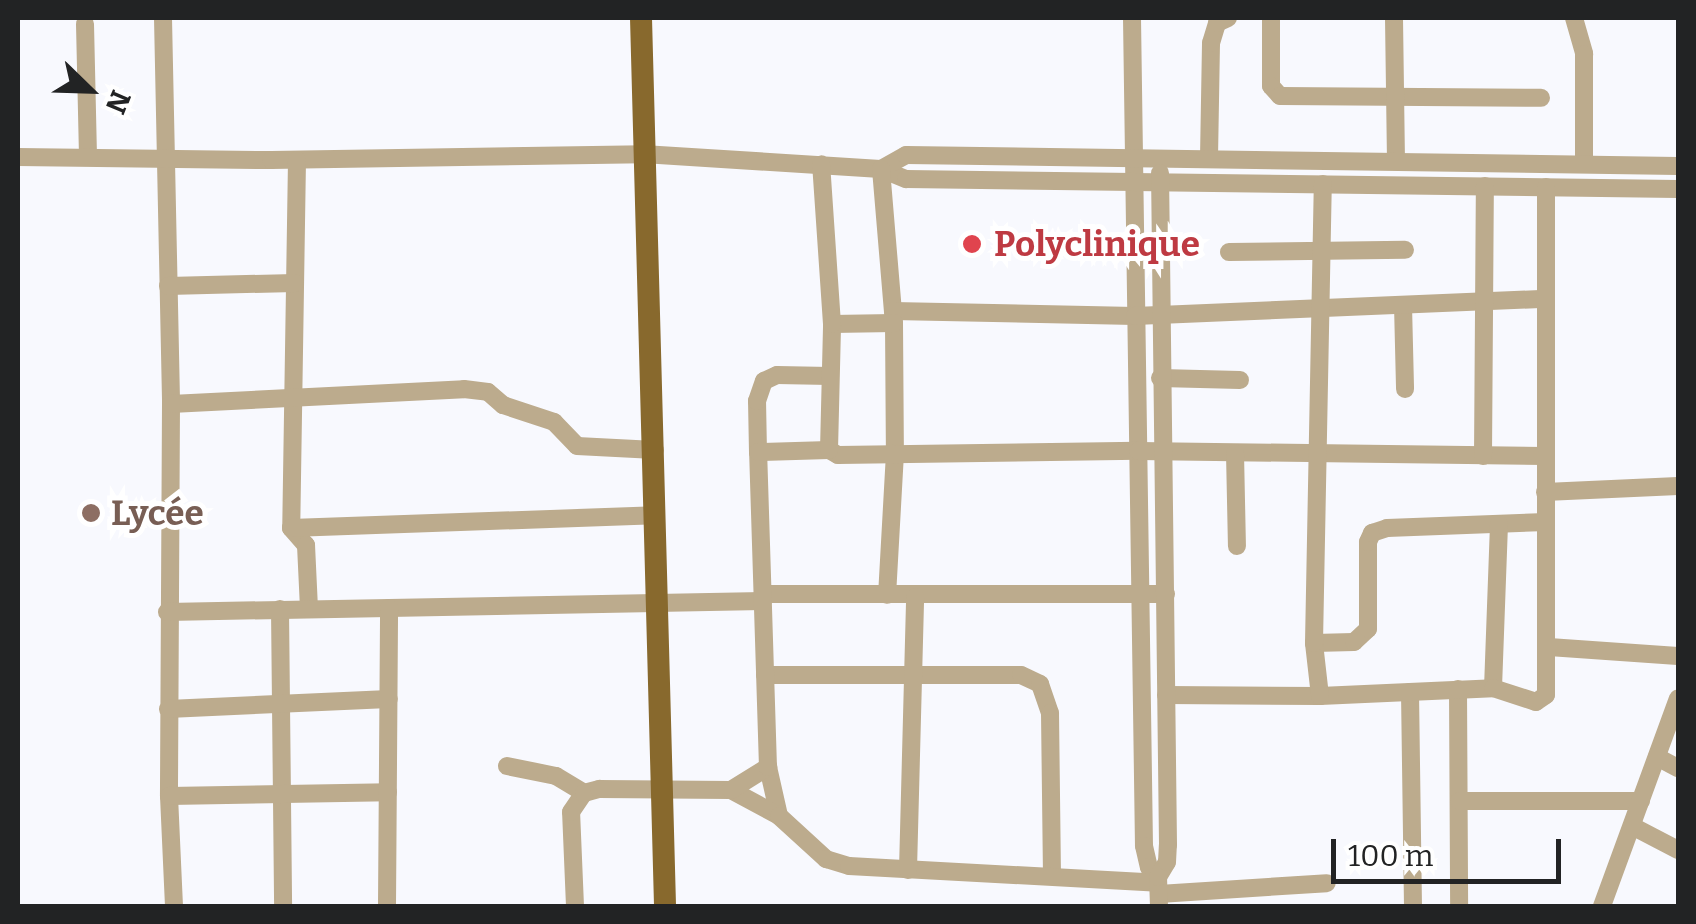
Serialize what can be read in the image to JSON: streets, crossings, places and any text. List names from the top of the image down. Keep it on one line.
{"places":["Polyclinique","Lycée"],"scale_bar":"100 m","north":"bottom right"}
